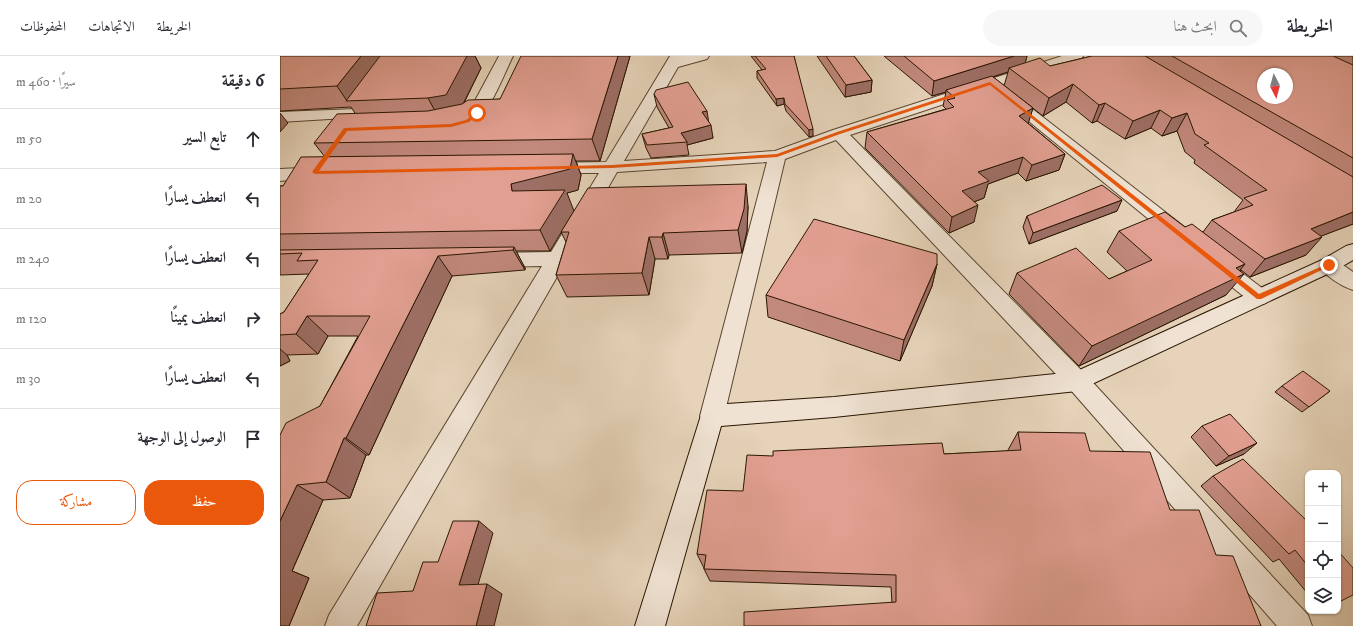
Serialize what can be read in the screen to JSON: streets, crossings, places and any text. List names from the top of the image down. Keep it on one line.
{"north":"bottom","page":{"header":"الخريطة","search":"ابحث هنا","nav":["الخريطة","الاتجاهات","المحفوظات"],"heading":["6 دقيقة","سيرًا · 460 m"],"list":[["تابع السير","50 m"],["انعطف يسارًا","20 m"],["انعطف يسارًا","240 m"],["انعطف يمينًا","120 m"],["انعطف يسارًا","30 m"],"الوصول إلى الوجهة"],"buttons":["حفظ","مشاركة"],"map_buttons":["+","−"]}}
